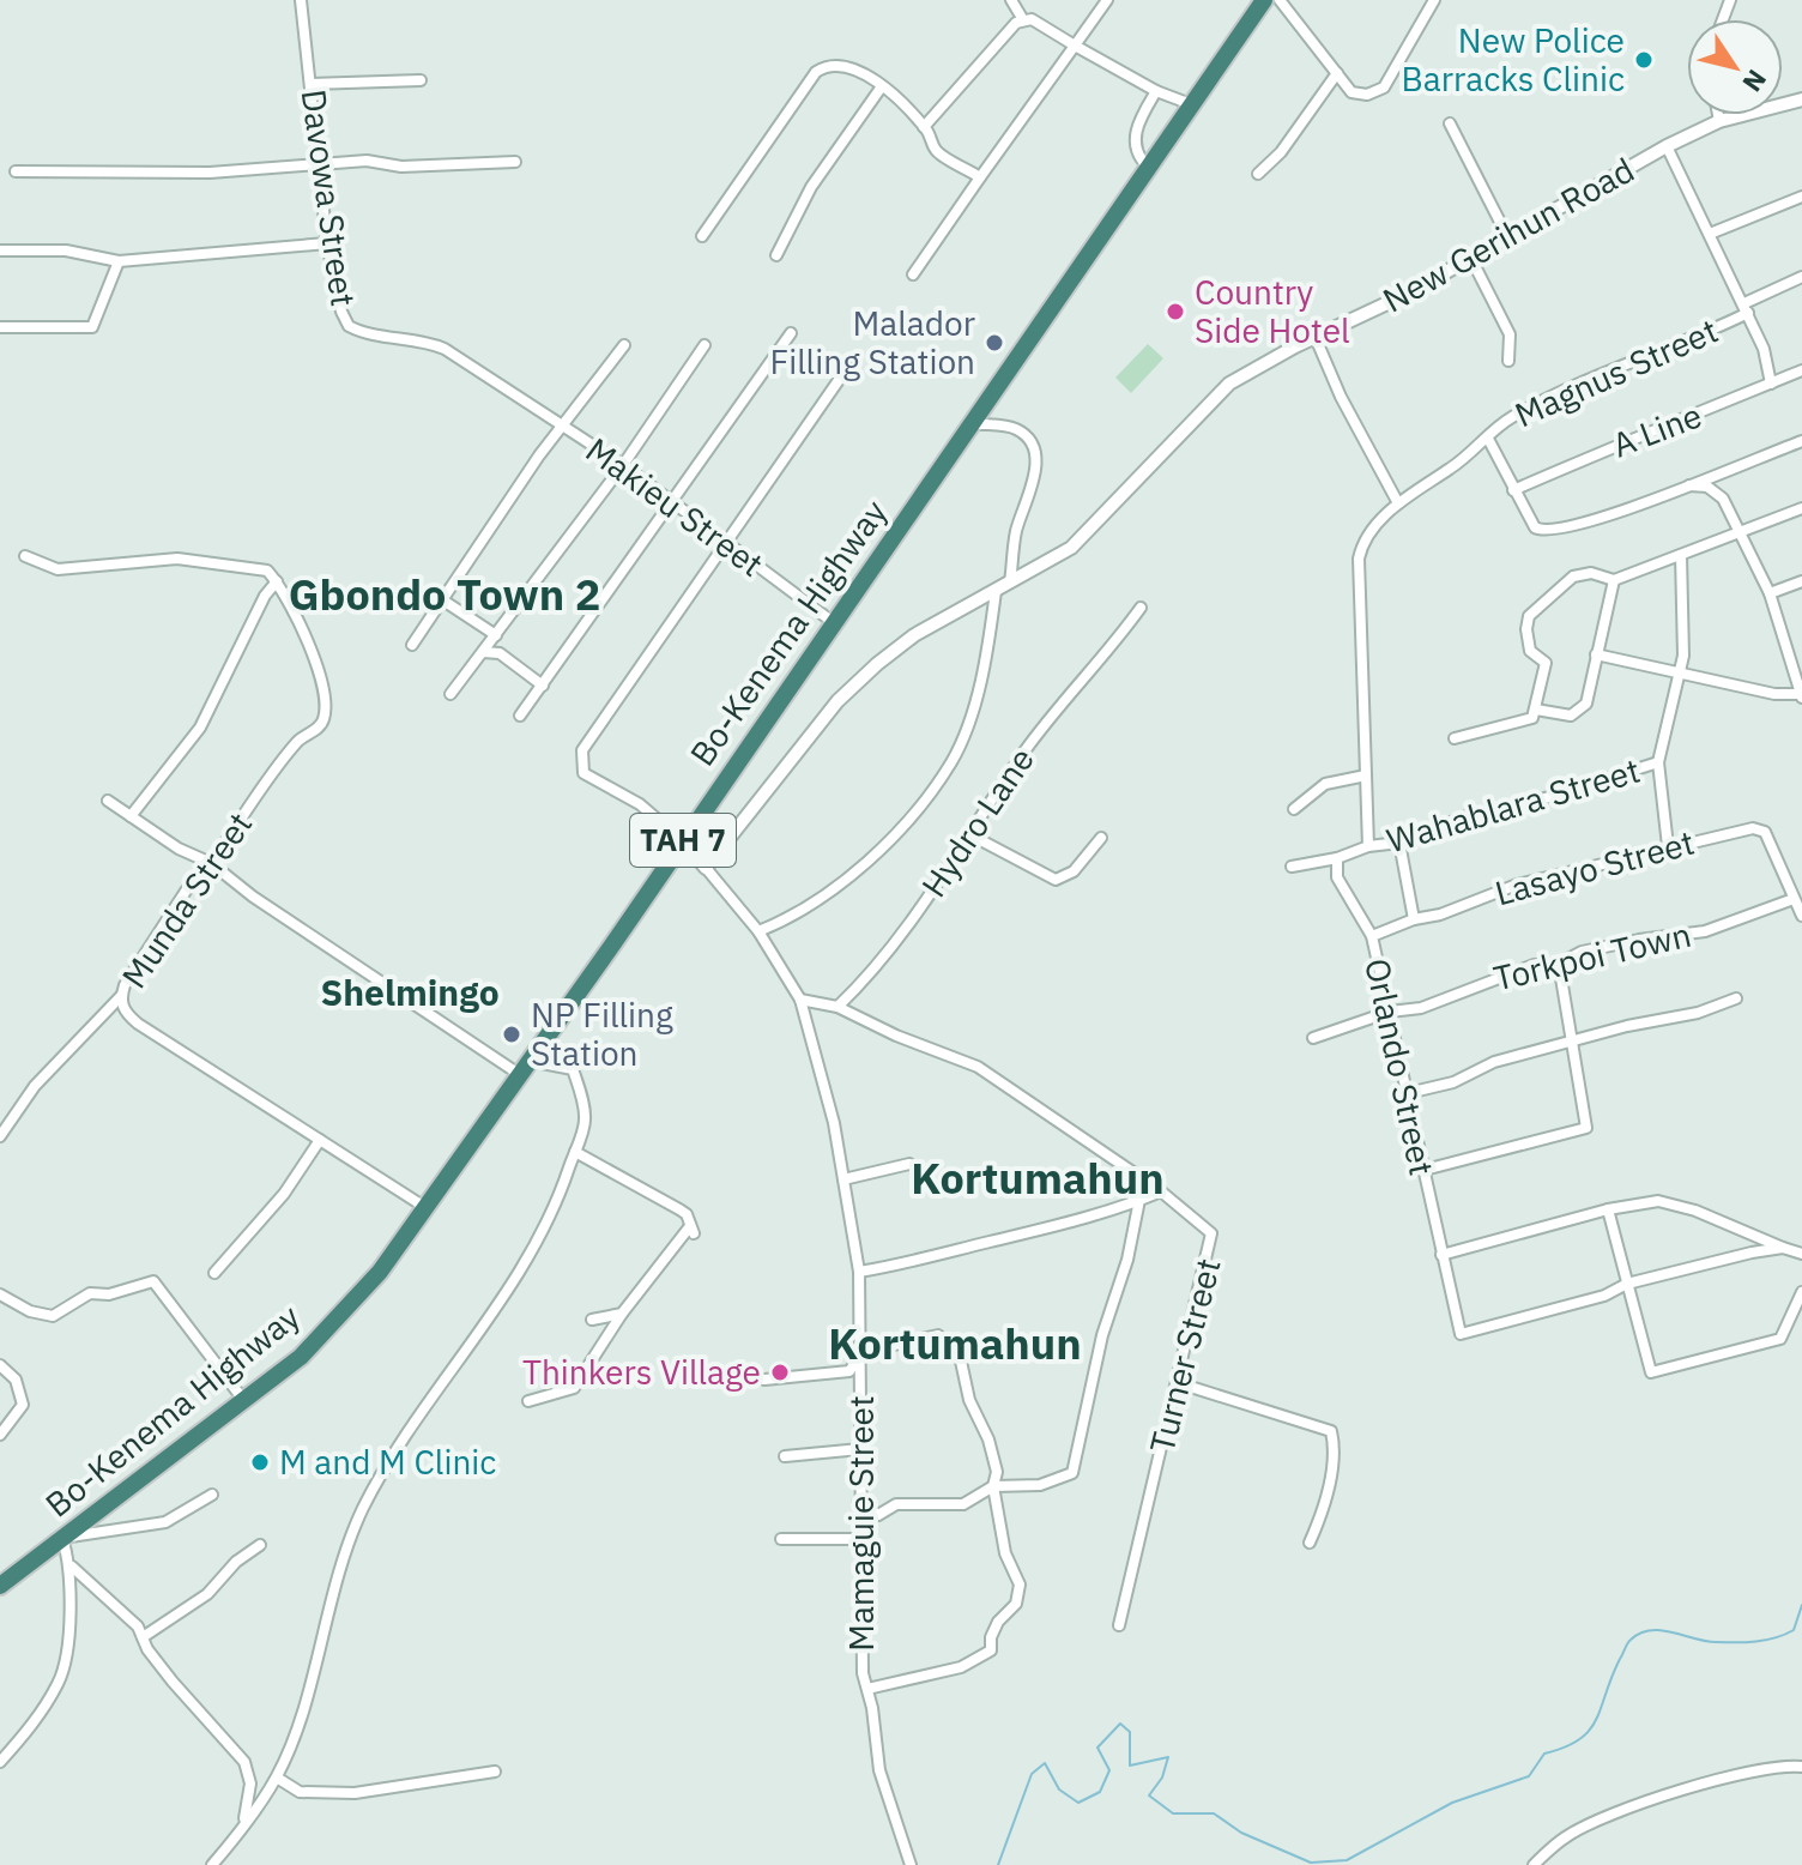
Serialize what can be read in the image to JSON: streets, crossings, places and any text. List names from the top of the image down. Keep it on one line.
{"streets":{"highway":["Bo-Kenema Highway","TAH 7"],"street":["Davowa Street","New Gerihun Road","Magnus Street","A Line","Makieu Street","Wahablara Street","Hydro Lane","Lasayo Street","Munda Street","Torkpoi Town","Orlando Street","Turner Street","Mamaguie Street"]},"crossings":[["Davowa Street","Makieu Street"],["New Gerihun Road","Mamaguie Street"],["Makieu Street","Bo-Kenema Highway"],["Bo-Kenema Highway","Munda Street"],["Hydro Lane","Turner Street"],["Lasayo Street","Torkpoi Town"],["Lasayo Street","Orlando Street"],["Torkpoi Town","Orlando Street"]],"districts":["Gbondo Town 2","Shelmingo","Kortumahun","Kortumahun"],"places":["New Police Barracks Clinic","Country Side Hotel","Malador Filling Station","NP Filling Station","Thinkers Village","M and M Clinic"],"north":"bottom right"}
